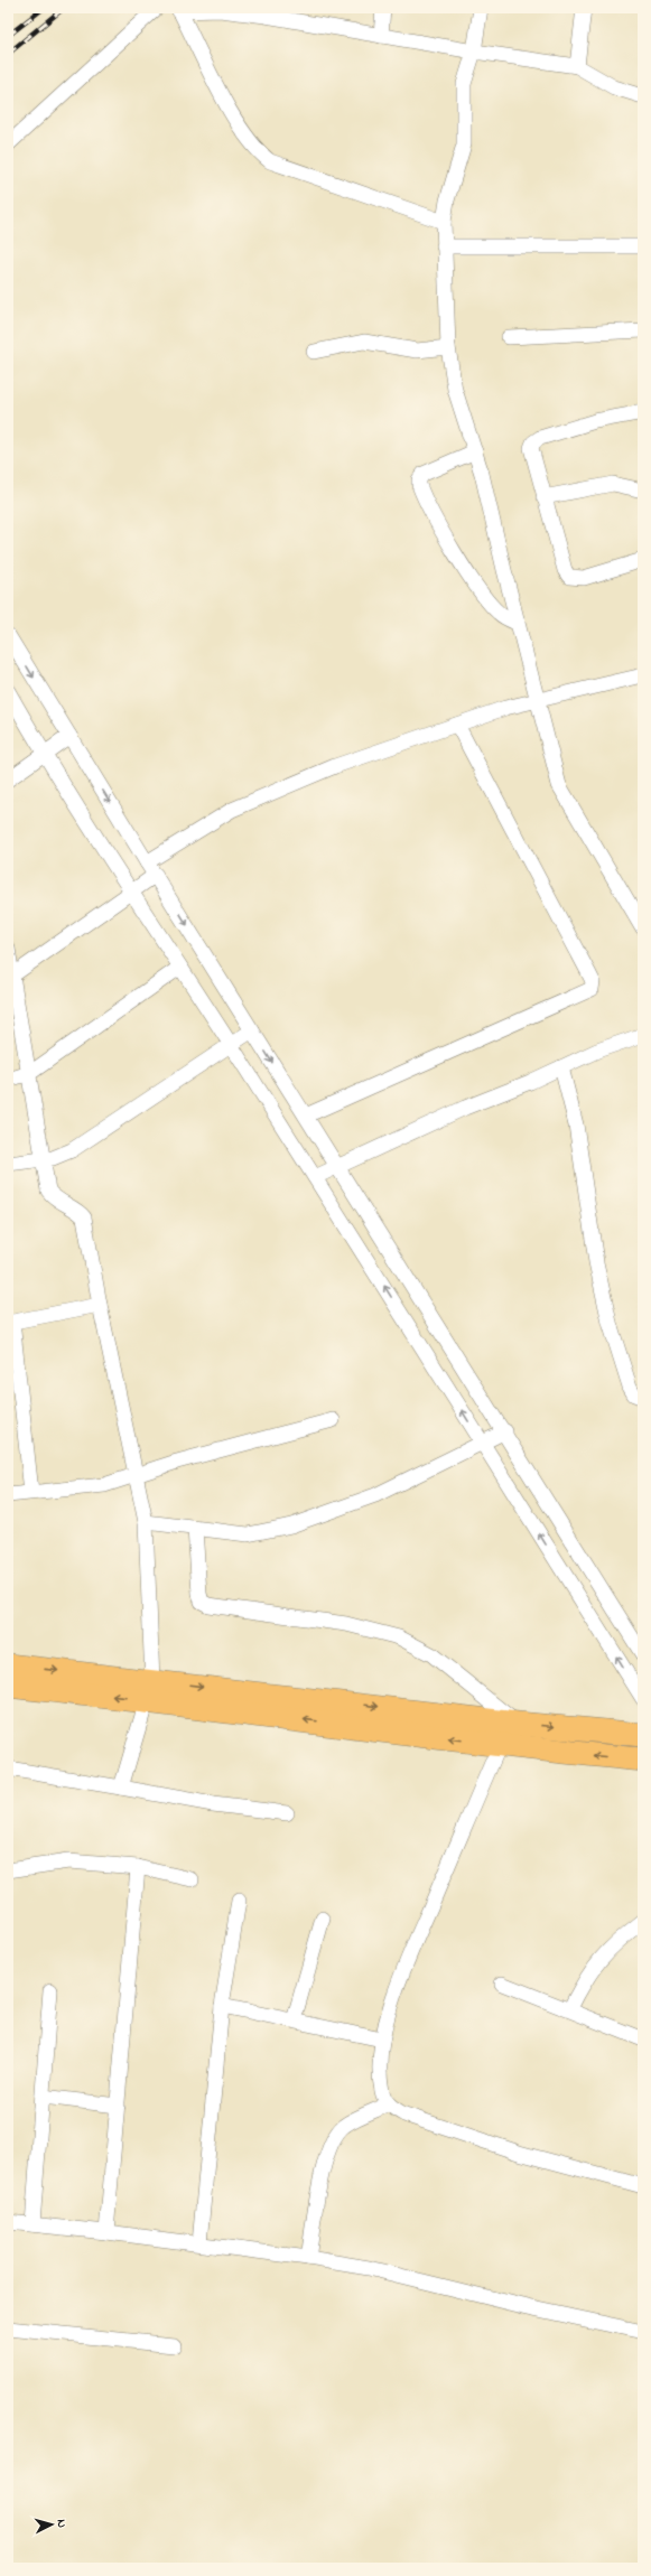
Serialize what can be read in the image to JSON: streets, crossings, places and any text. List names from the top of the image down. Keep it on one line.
{"north":"right"}
